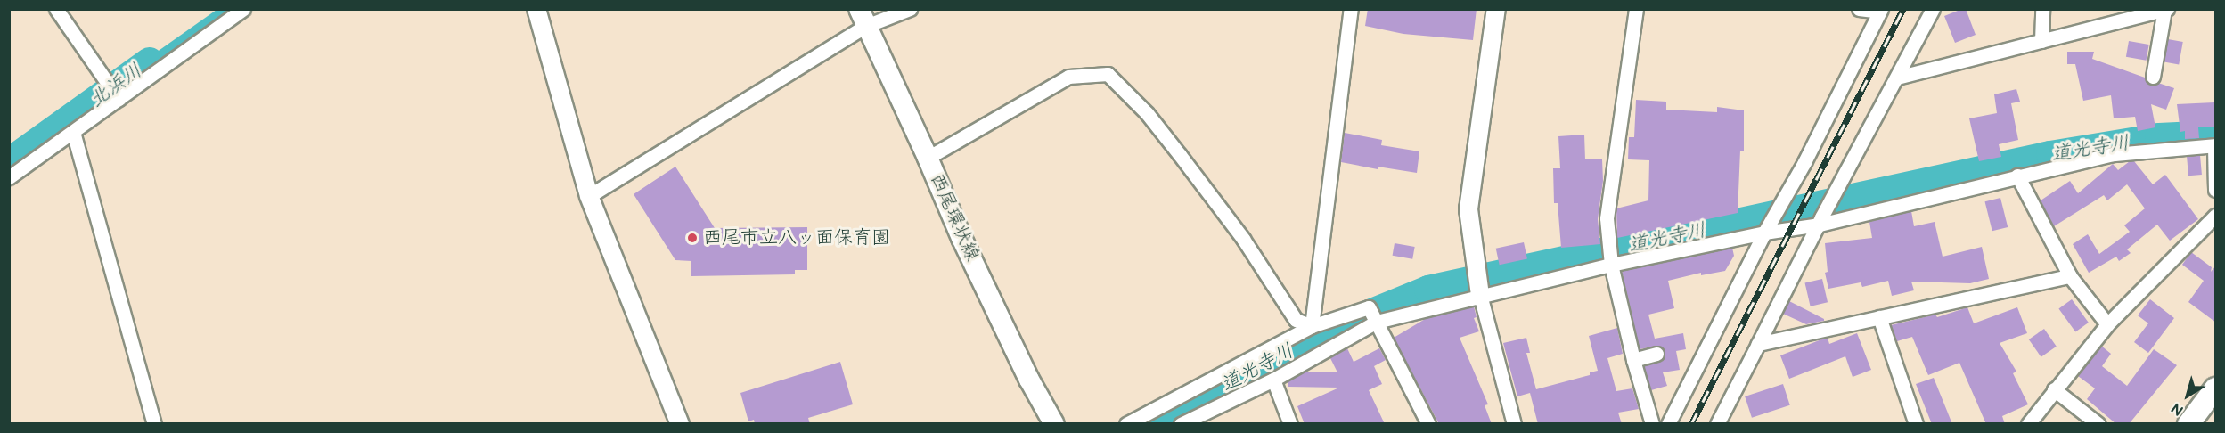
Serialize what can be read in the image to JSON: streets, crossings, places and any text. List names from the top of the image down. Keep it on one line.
{"streets":{"main road":["西尾環状線"]},"water":["北浜川","道光寺川"],"places":["西尾市立八ッ面保育園"],"north":"bottom left"}
